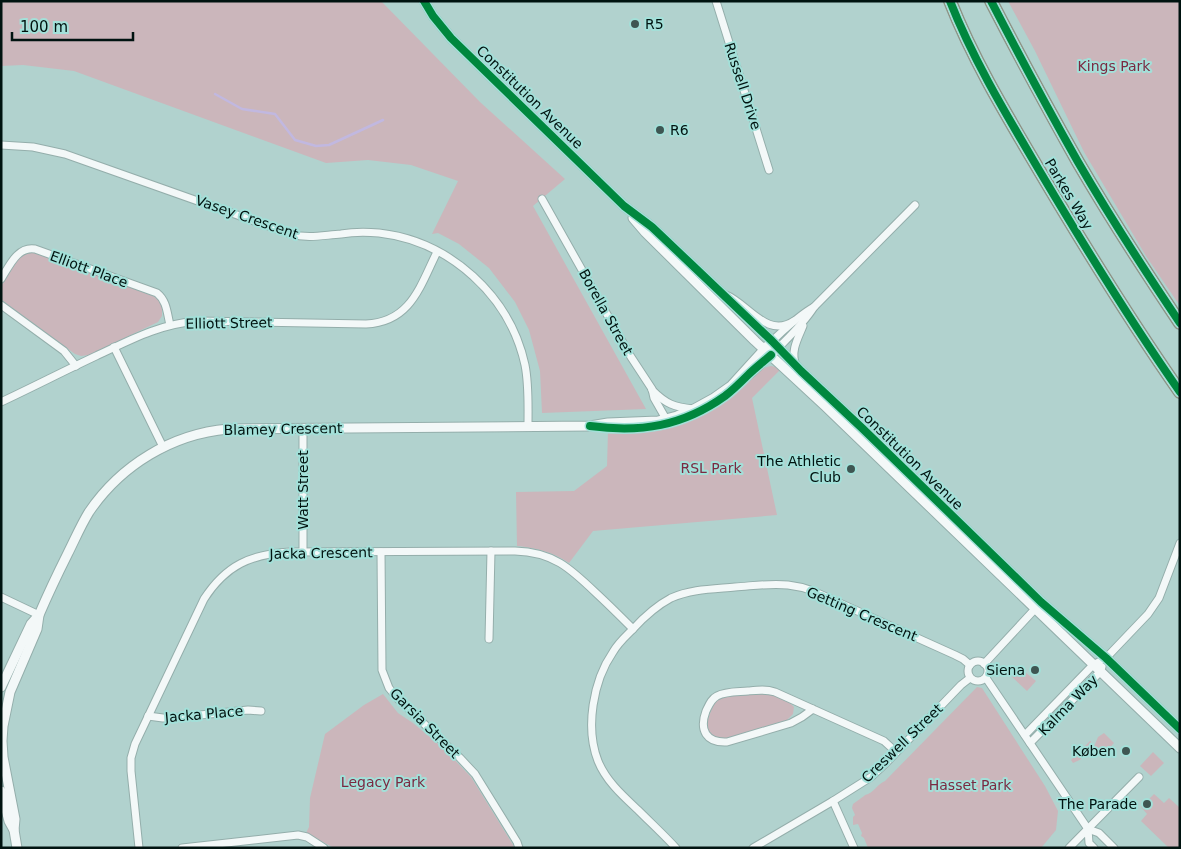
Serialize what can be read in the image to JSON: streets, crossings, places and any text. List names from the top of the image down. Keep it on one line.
{"streets":{"main road":["Parkes Way"],"street":["Russell Drive","Constitution Avenue","Vasey Crescent","Elliott Place","Borella Street","Elliott Street","Blamey Crescent","Watt Street","Jacka Crescent","Getting Crescent","Kalma Way","Jacka Place","Garsia Street","Creswell Street"]},"crossings":[["Constitution Avenue","Blamey Crescent"],["Constitution Avenue","Kalma Way"],["Vasey Crescent","Elliott Street"],["Vasey Crescent","Blamey Crescent"],["Elliott Place","Elliott Street"],["Borella Street","Blamey Crescent"],["Blamey Crescent","Watt Street"],["Watt Street","Jacka Crescent"],["Jacka Crescent","Getting Crescent"],["Jacka Crescent","Jacka Place"],["Jacka Crescent","Garsia Street"],["Getting Crescent","Creswell Street"]],"parks":["Kings Park","RSL Park","Legacy Park","Hasset Park"],"places":["R5","R6","The Athletic Club","Siena","Køben","The Parade"],"scale_bar":"100 m"}
